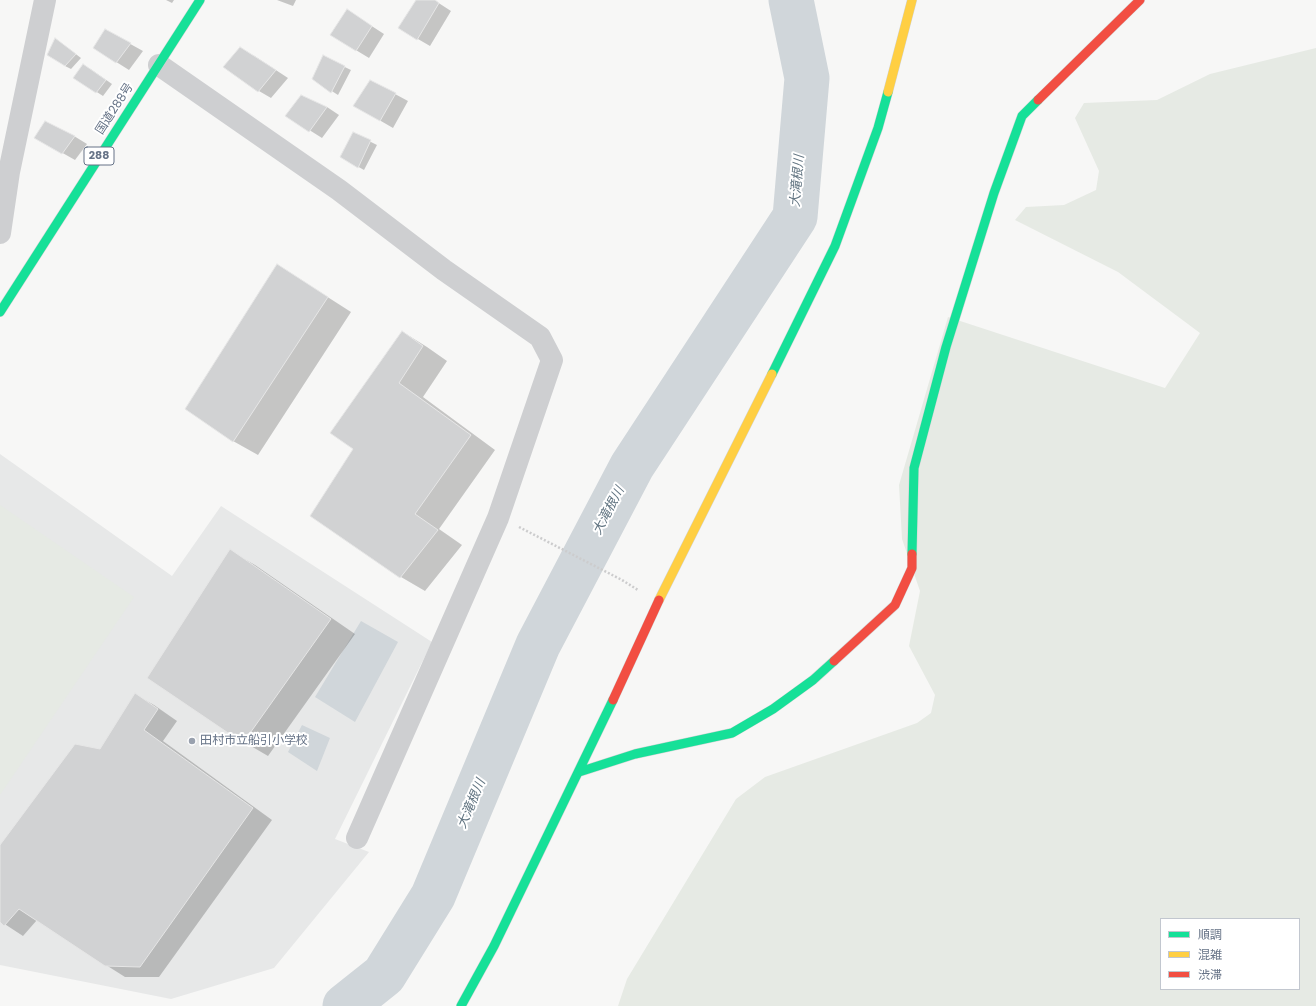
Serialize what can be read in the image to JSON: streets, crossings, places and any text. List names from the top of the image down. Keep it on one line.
{"streets":{"main road":["国道288号","288"]},"water":["大滝根川"],"places":["田村市立船引小学校"],"legend":["順調","混雑","渋滞"]}
